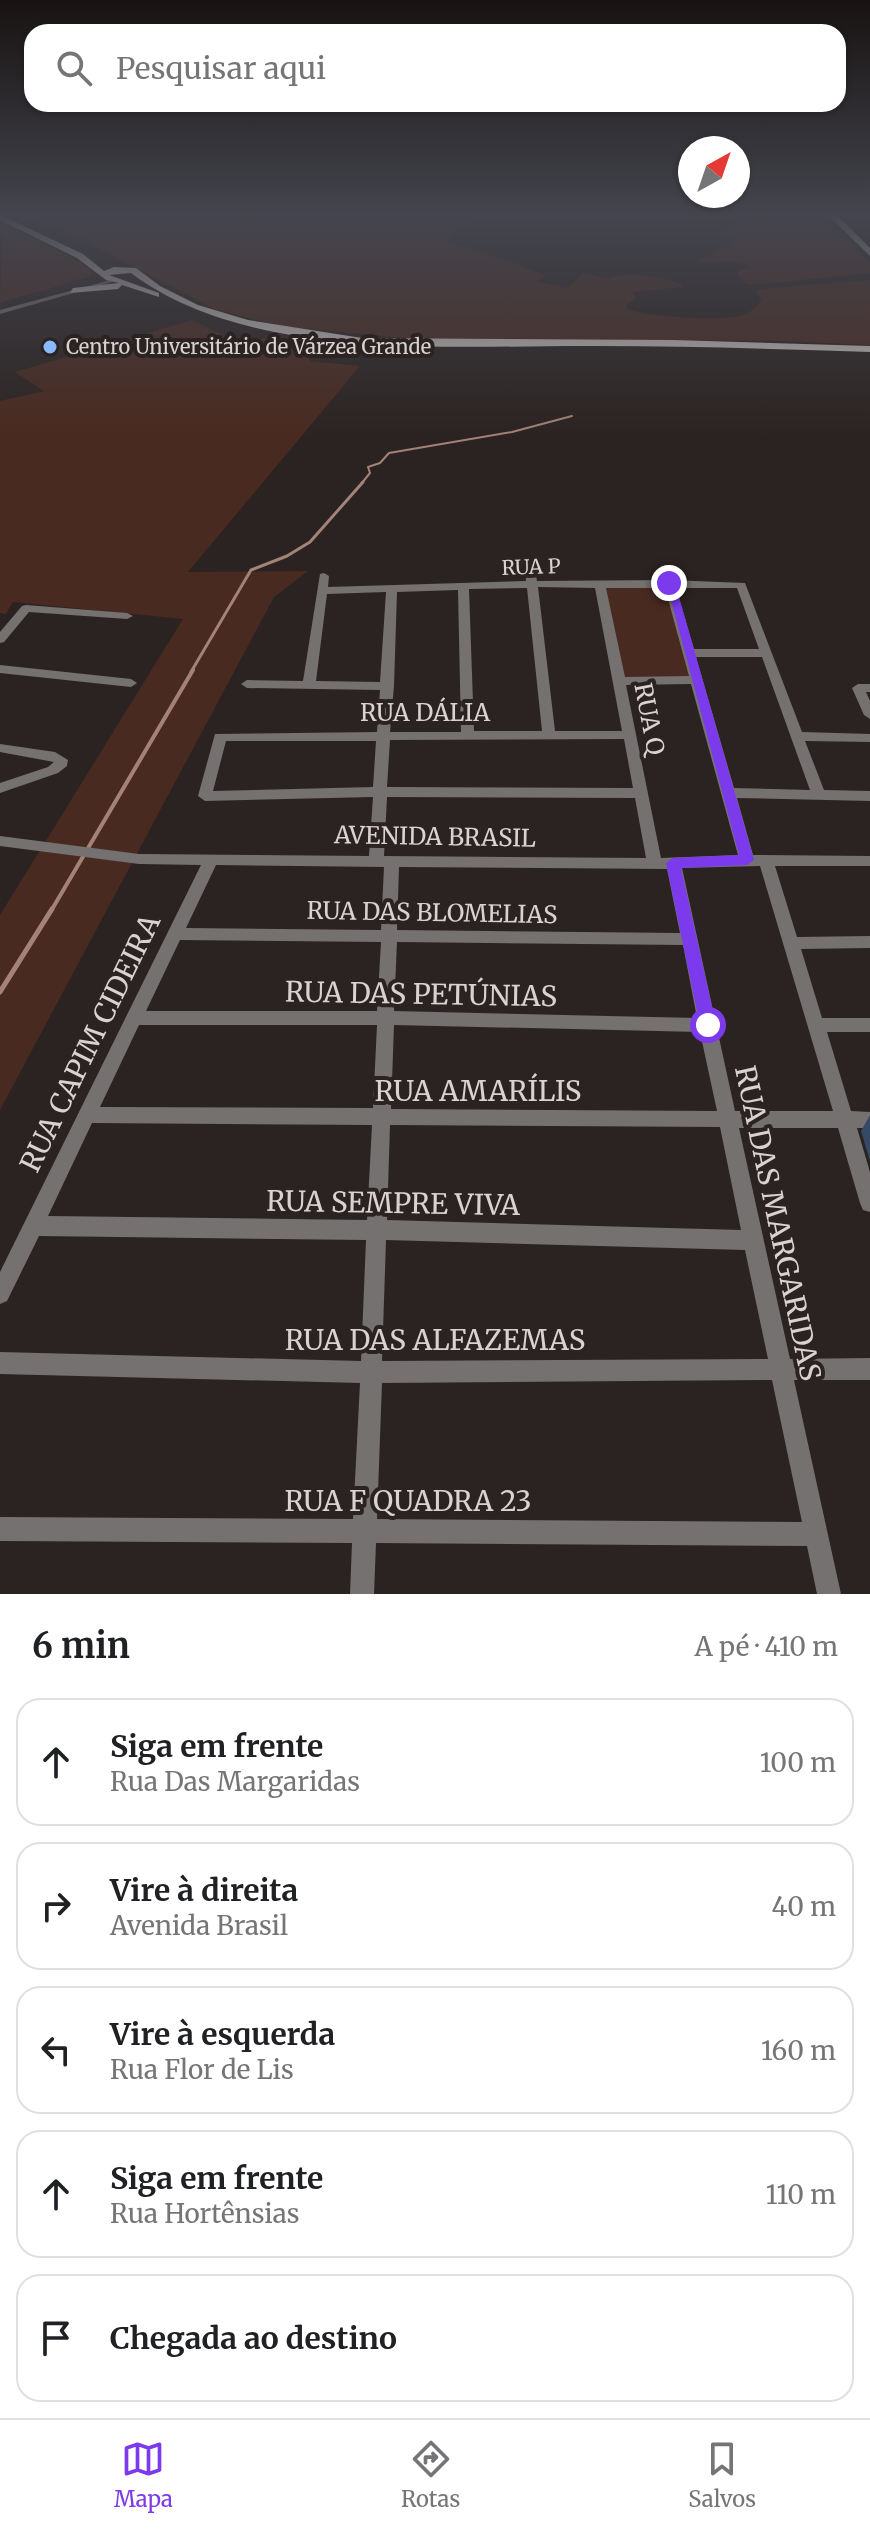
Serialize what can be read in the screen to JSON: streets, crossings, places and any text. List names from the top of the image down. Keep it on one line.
{"streets":{"street":["RUA P","RUA DÁLIA","RUA Q","AVENIDA BRASIL","RUA DAS BLOMELIAS","RUA DAS PETÚNIAS","RUA CAPIM CIDEIRA","RUA AMARÍLIS","RUA SEMPRE VIVA","RUA DAS MARGARIDAS","RUA DAS ALFAZEMAS","RUA F QUADRA 23"]},"crossings":[["RUA P","RUA Q"],["RUA DÁLIA","RUA Q"],["RUA Q","AVENIDA BRASIL"],["RUA Q","RUA DAS MARGARIDAS"],["AVENIDA BRASIL","RUA CAPIM CIDEIRA"],["AVENIDA BRASIL","RUA DAS MARGARIDAS"],["RUA DAS BLOMELIAS","RUA CAPIM CIDEIRA"],["RUA DAS BLOMELIAS","RUA DAS MARGARIDAS"],["RUA DAS PETÚNIAS","RUA CAPIM CIDEIRA"],["RUA DAS PETÚNIAS","RUA DAS MARGARIDAS"],["RUA CAPIM CIDEIRA","RUA AMARÍLIS"],["RUA CAPIM CIDEIRA","RUA SEMPRE VIVA"],["RUA AMARÍLIS","RUA DAS MARGARIDAS"],["RUA SEMPRE VIVA","RUA DAS MARGARIDAS"],["RUA DAS MARGARIDAS","RUA DAS ALFAZEMAS"],["RUA DAS MARGARIDAS","RUA F QUADRA 23"]],"places":["Centro Universitário de Várzea Grande"],"north":"top right","page":{"search":"Pesquisar aqui","heading":["6 min","A pé · 410 m"],"list":[["Siga em frente","Rua Das Margaridas","100 m"],["Vire à direita","Avenida Brasil","40 m"],["Vire à esquerda","Rua Flor de Lis","160 m"],["Siga em frente","Rua Hortênsias","110 m"],"Chegada ao destino"],"nav":["Mapa","Rotas","Salvos"]}}
